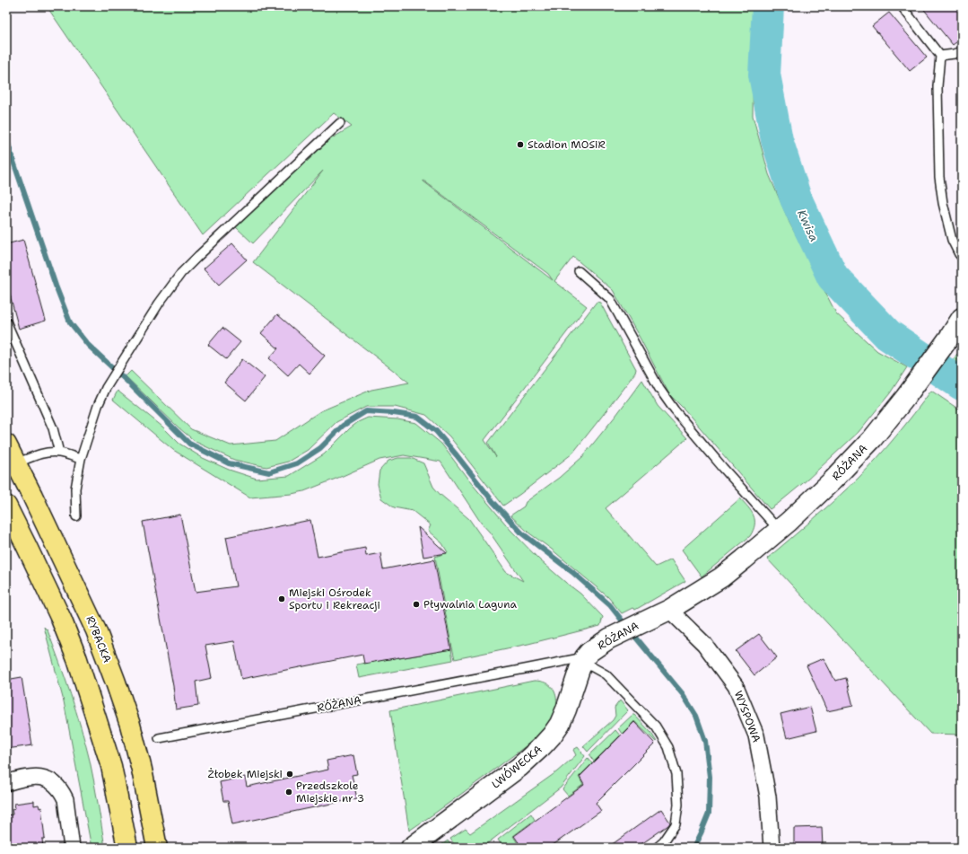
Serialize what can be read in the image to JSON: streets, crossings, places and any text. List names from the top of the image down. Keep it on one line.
{"streets":{"main road":["RYBACKA"],"street":["RÓŻANA","WYSPOWA","LWÓWECKA"]},"crossings":[["RÓŻANA","WYSPOWA"],["RÓŻANA","LWÓWECKA"]],"water":["Kwisa"],"places":["Stadion MOSiR","Miejski Ośrodek Sportu i Rekreacji","Pływalnia Laguna","Żłobek Miejski","Przedszkole Miejskie nr 3"]}
